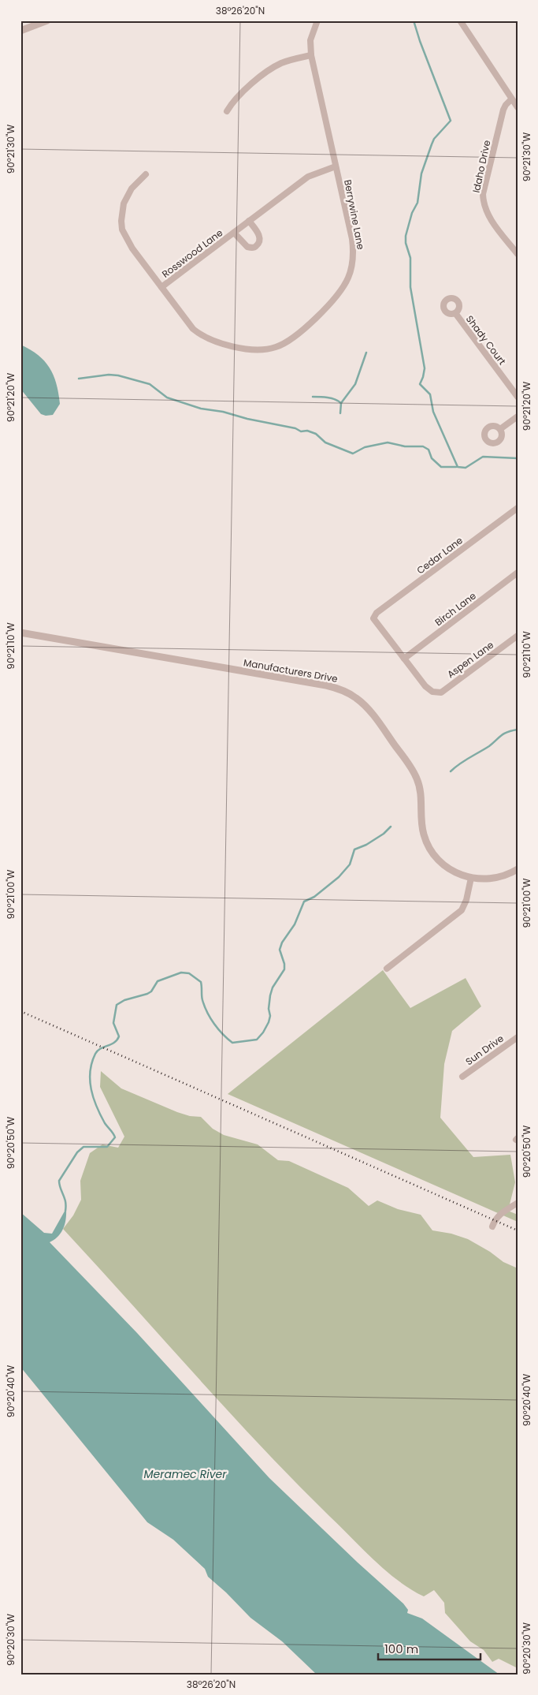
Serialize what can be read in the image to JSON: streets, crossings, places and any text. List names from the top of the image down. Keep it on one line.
{"streets":{"street":["Idaho Drive","Berrywine Lane","Rosswood Lane","Shady Court","Cedar Lane","Birch Lane","Aspen Lane","Manufacturers Drive","Sun Drive"]},"crossings":[["Berrywine Lane","Rosswood Lane"],["Cedar Lane","Birch Lane"],["Cedar Lane","Aspen Lane"],["Birch Lane","Aspen Lane"]],"water":["Meramec River"],"scale_bar":"100 m","coordinates":["38°26'20\"N","90°21'30\"W","90°21'20\"W","90°21'10\"W","90°21'00\"W","90°20'50\"W","90°20'40\"W","90°20'30\"W"]}
